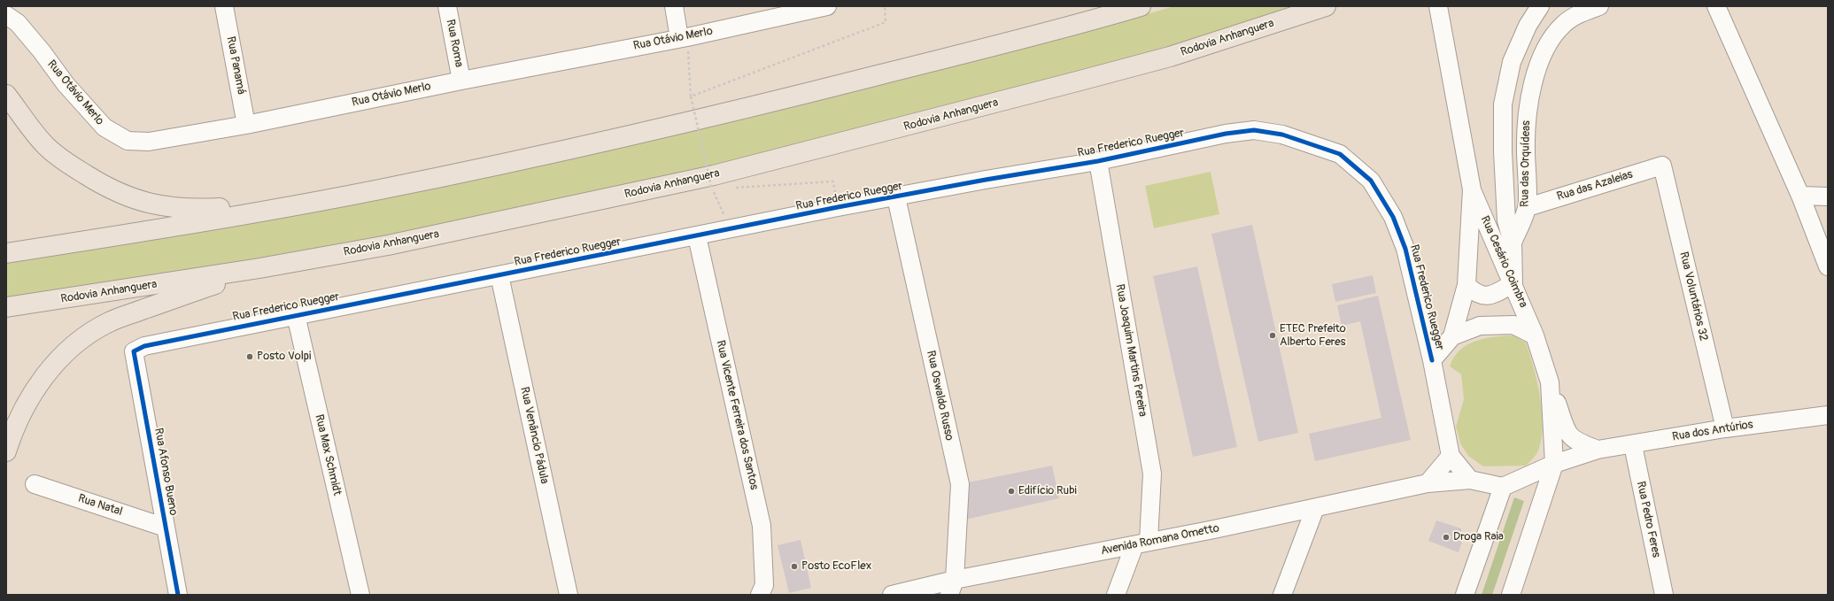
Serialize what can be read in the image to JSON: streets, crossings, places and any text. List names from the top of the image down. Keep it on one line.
{"streets":{"highway":["Rodovia Anhanguera"],"street":["Rua Otávio Merlo","Rua Roma","Rua Panamá","Rua Frederico Ruegger","Rua das Orquídeas","Rua das Azaleias","Rua Cesário Coimbra","Rua Voluntários 32","Rua Joaquim Martins Pereira","Rua Oswaldo Russo","Rua Vicente Ferreira dos Santos","Rua dos Antúrios","Rua Venâncio Pádula","Rua Max Schmidt","Rua Afonso Bueno","Rua Natal","Rua Pedro Feres","Avenida Romana Ometto"]},"crossings":[["Rua Otávio Merlo","Rua Roma"],["Rua Otávio Merlo","Rua Panamá"],["Rua Frederico Ruegger","Rua Joaquim Martins Pereira"],["Rua Frederico Ruegger","Rua Oswaldo Russo"],["Rua Frederico Ruegger","Rua Vicente Ferreira dos Santos"],["Rua Frederico Ruegger","Rua Venâncio Pádula"],["Rua Frederico Ruegger","Rua Max Schmidt"],["Rua Frederico Ruegger","Rua Afonso Bueno"],["Rua das Orquídeas","Rua das Azaleias"],["Rua das Orquídeas","Rua Cesário Coimbra"],["Rua das Azaleias","Rua Voluntários 32"],["Rua Cesário Coimbra","Rua dos Antúrios"],["Rua Voluntários 32","Rua dos Antúrios"],["Rua Joaquim Martins Pereira","Avenida Romana Ometto"],["Rua Oswaldo Russo","Avenida Romana Ometto"],["Rua dos Antúrios","Rua Pedro Feres"],["Rua dos Antúrios","Avenida Romana Ometto"],["Rua Afonso Bueno","Rua Natal"]],"places":["ETEC Prefeito Alberto Feres","Posto Volpi","Edifício Rubi","Droga Raia","Posto EcoFlex"]}
